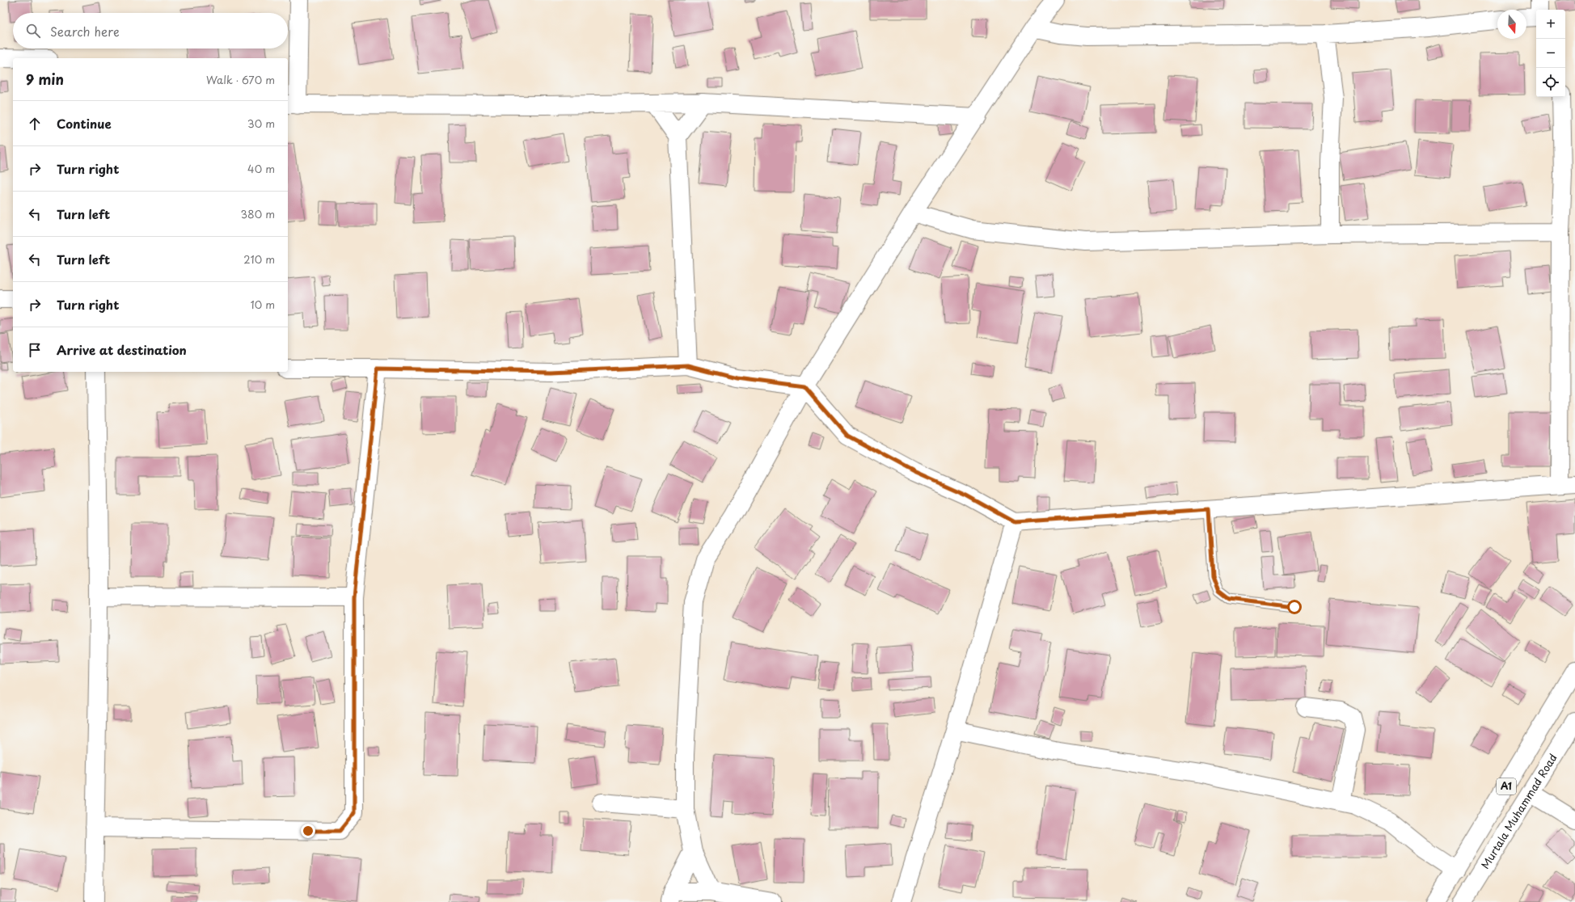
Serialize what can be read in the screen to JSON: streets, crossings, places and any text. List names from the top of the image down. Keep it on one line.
{"streets":{"main road":["A1","Murtala Muhammad Road"]},"north":"bottom","page":{"map_buttons":["+","−"],"search":"Search here","heading":["9 min","Walk · 670 m"],"list":[["Continue","30 m"],["Turn right","40 m"],["Turn left","380 m"],["Turn left","210 m"],["Turn right","10 m"],"Arrive at destination"]}}
